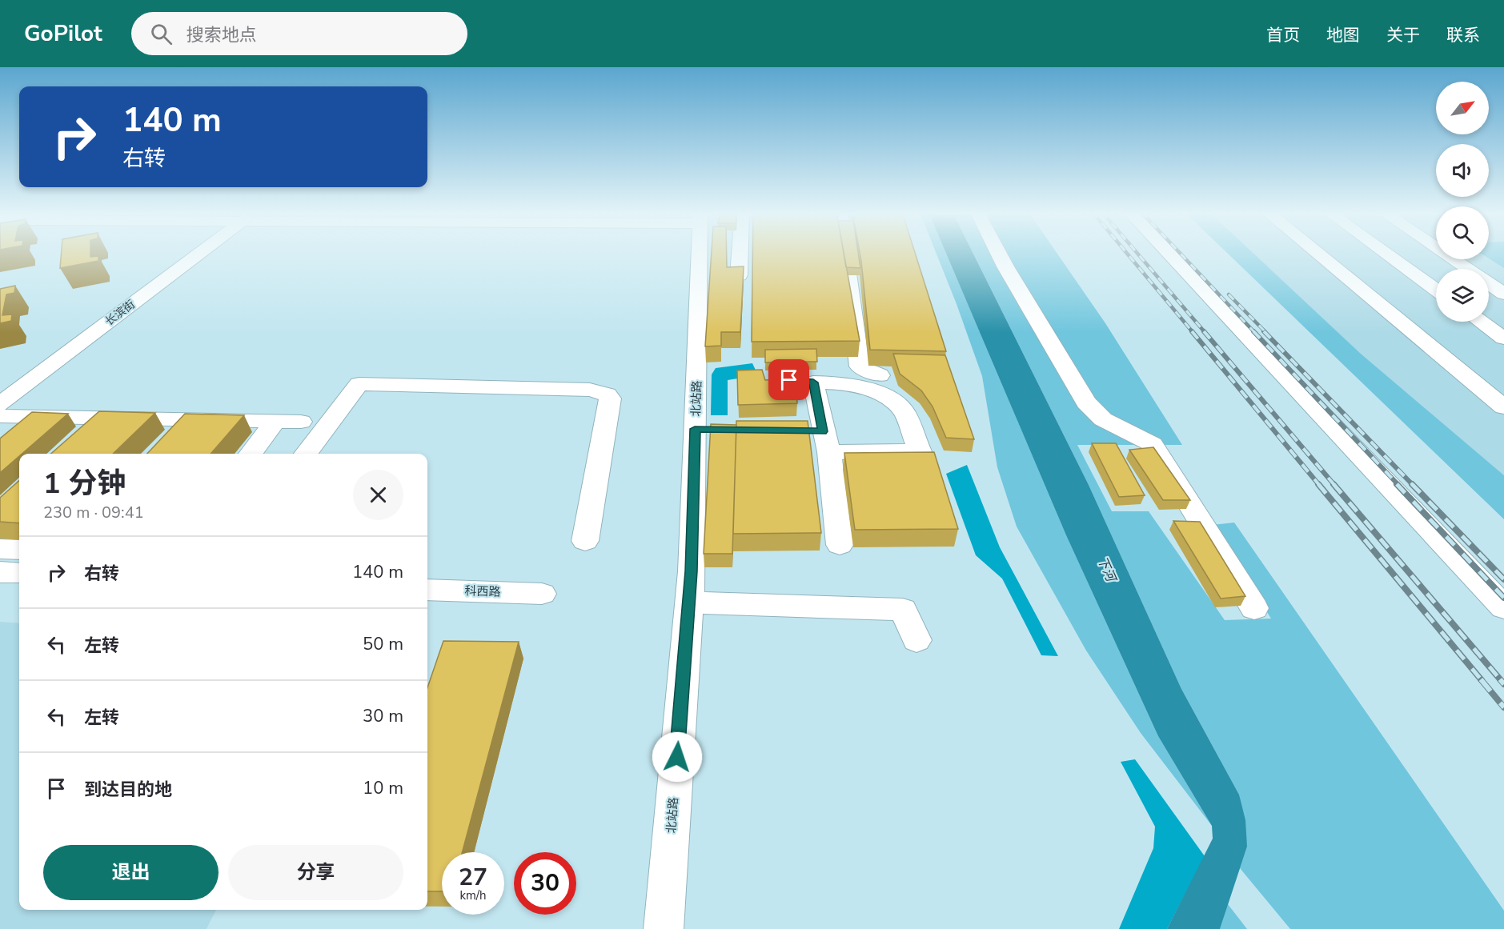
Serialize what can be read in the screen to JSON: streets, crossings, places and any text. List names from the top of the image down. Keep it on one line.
{"streets":{"street":["长滨街","北站路","科西路"]},"water":["下河"],"north":"top right","page":{"header":"GoPilot","search":"搜索地点","nav":["首页","地图","关于","联系"],"turn":["140 m","右转"],"heading":["1 分钟","230 m · 09:41"],"list":[{"name":"右转","value":"140 m"},{"name":"左转","value":"50 m"},{"name":"左转","value":"30 m"},{"name":"到达目的地","value":"10 m"}],"buttons":["退出","分享"],"speed":"27 km/h","limit":"30"}}
